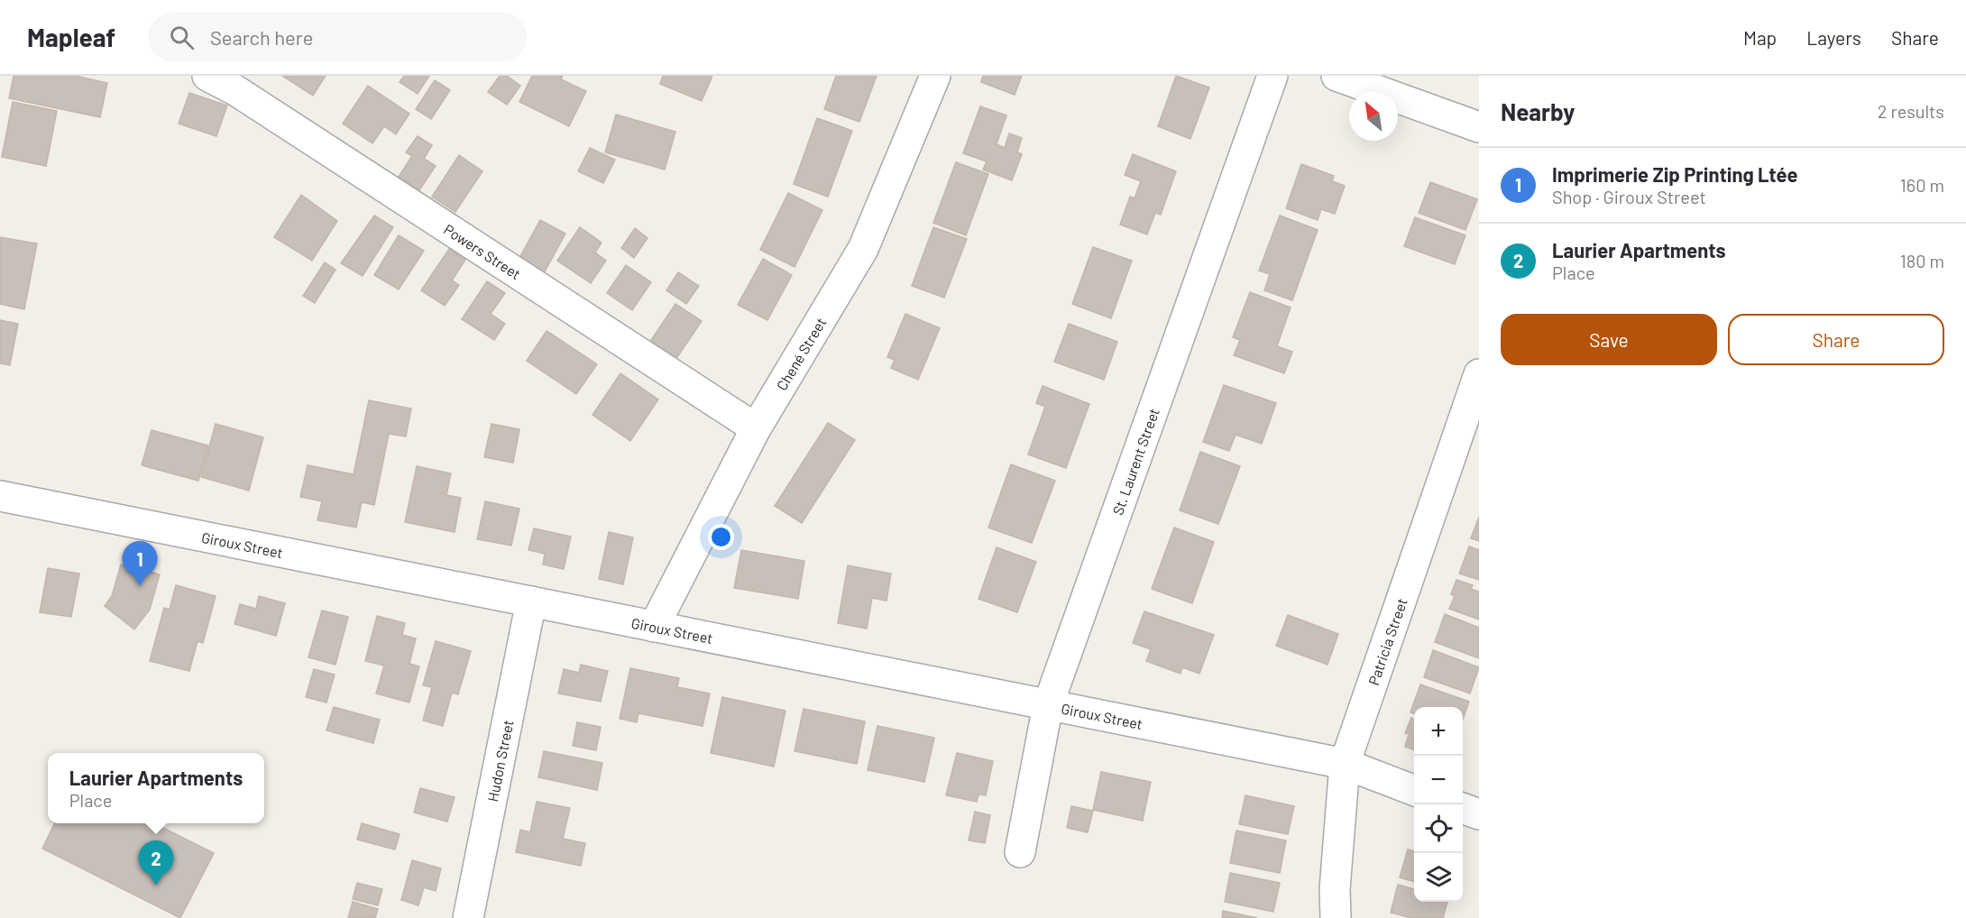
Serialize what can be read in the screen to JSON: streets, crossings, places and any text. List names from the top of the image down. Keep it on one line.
{"streets":{"street":["Powers Street","Chené Street","St. Laurent Street","Giroux Street","Patricia Street","Hudon Street"]},"crossings":[["Powers Street","Chené Street"],["Chené Street","Giroux Street"],["St. Laurent Street","Giroux Street"],["Giroux Street","Patricia Street"],["Giroux Street","Hudon Street"]],"north":"top left","page":{"header":"Mapleaf","search":"Search here","nav":["Map","Layers","Share"],"heading":["Nearby","2 results"],"list":[{"mark":"1","name":"Imprimerie Zip Printing Ltée","note":"Shop · Giroux Street","value":"160 m"},{"mark":"2","name":"Laurier Apartments","note":"Place","value":"180 m"}],"buttons":["Save","Share"],"pins":["1","2"],"map_buttons":["+","−"],"popup":["Laurier Apartments","Place"]}}
